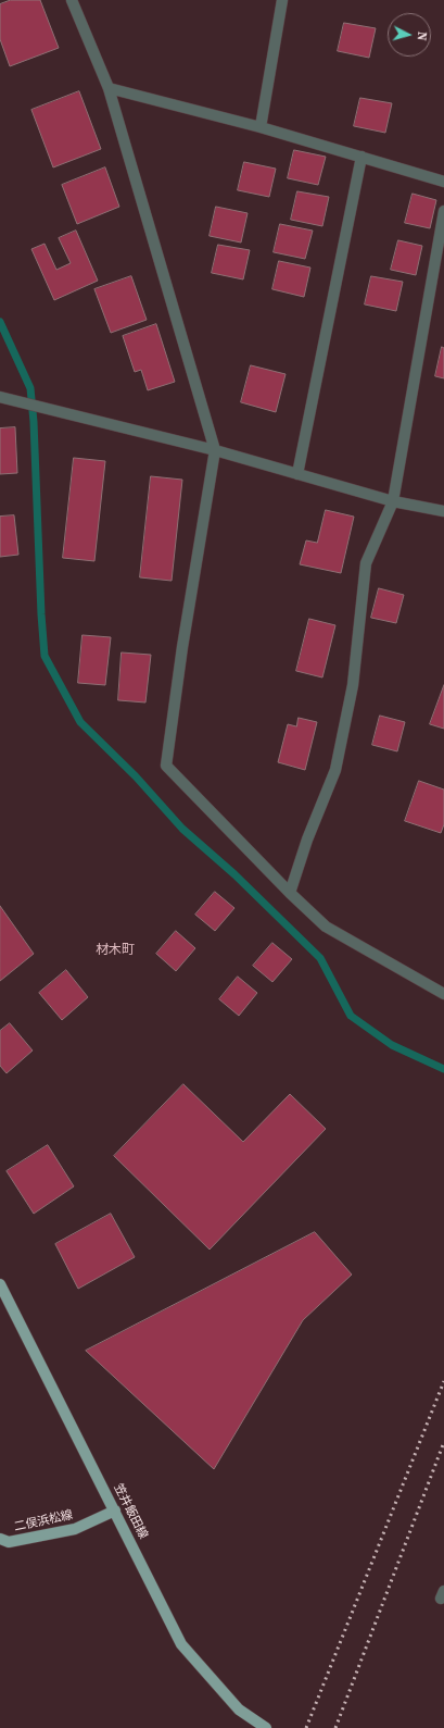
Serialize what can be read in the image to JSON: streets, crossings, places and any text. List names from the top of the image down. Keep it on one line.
{"streets":{"main road":["笠井飯田線","二俣浜松線"]},"crossings":[["笠井飯田線","二俣浜松線"]],"districts":["材木町"],"north":"right"}
